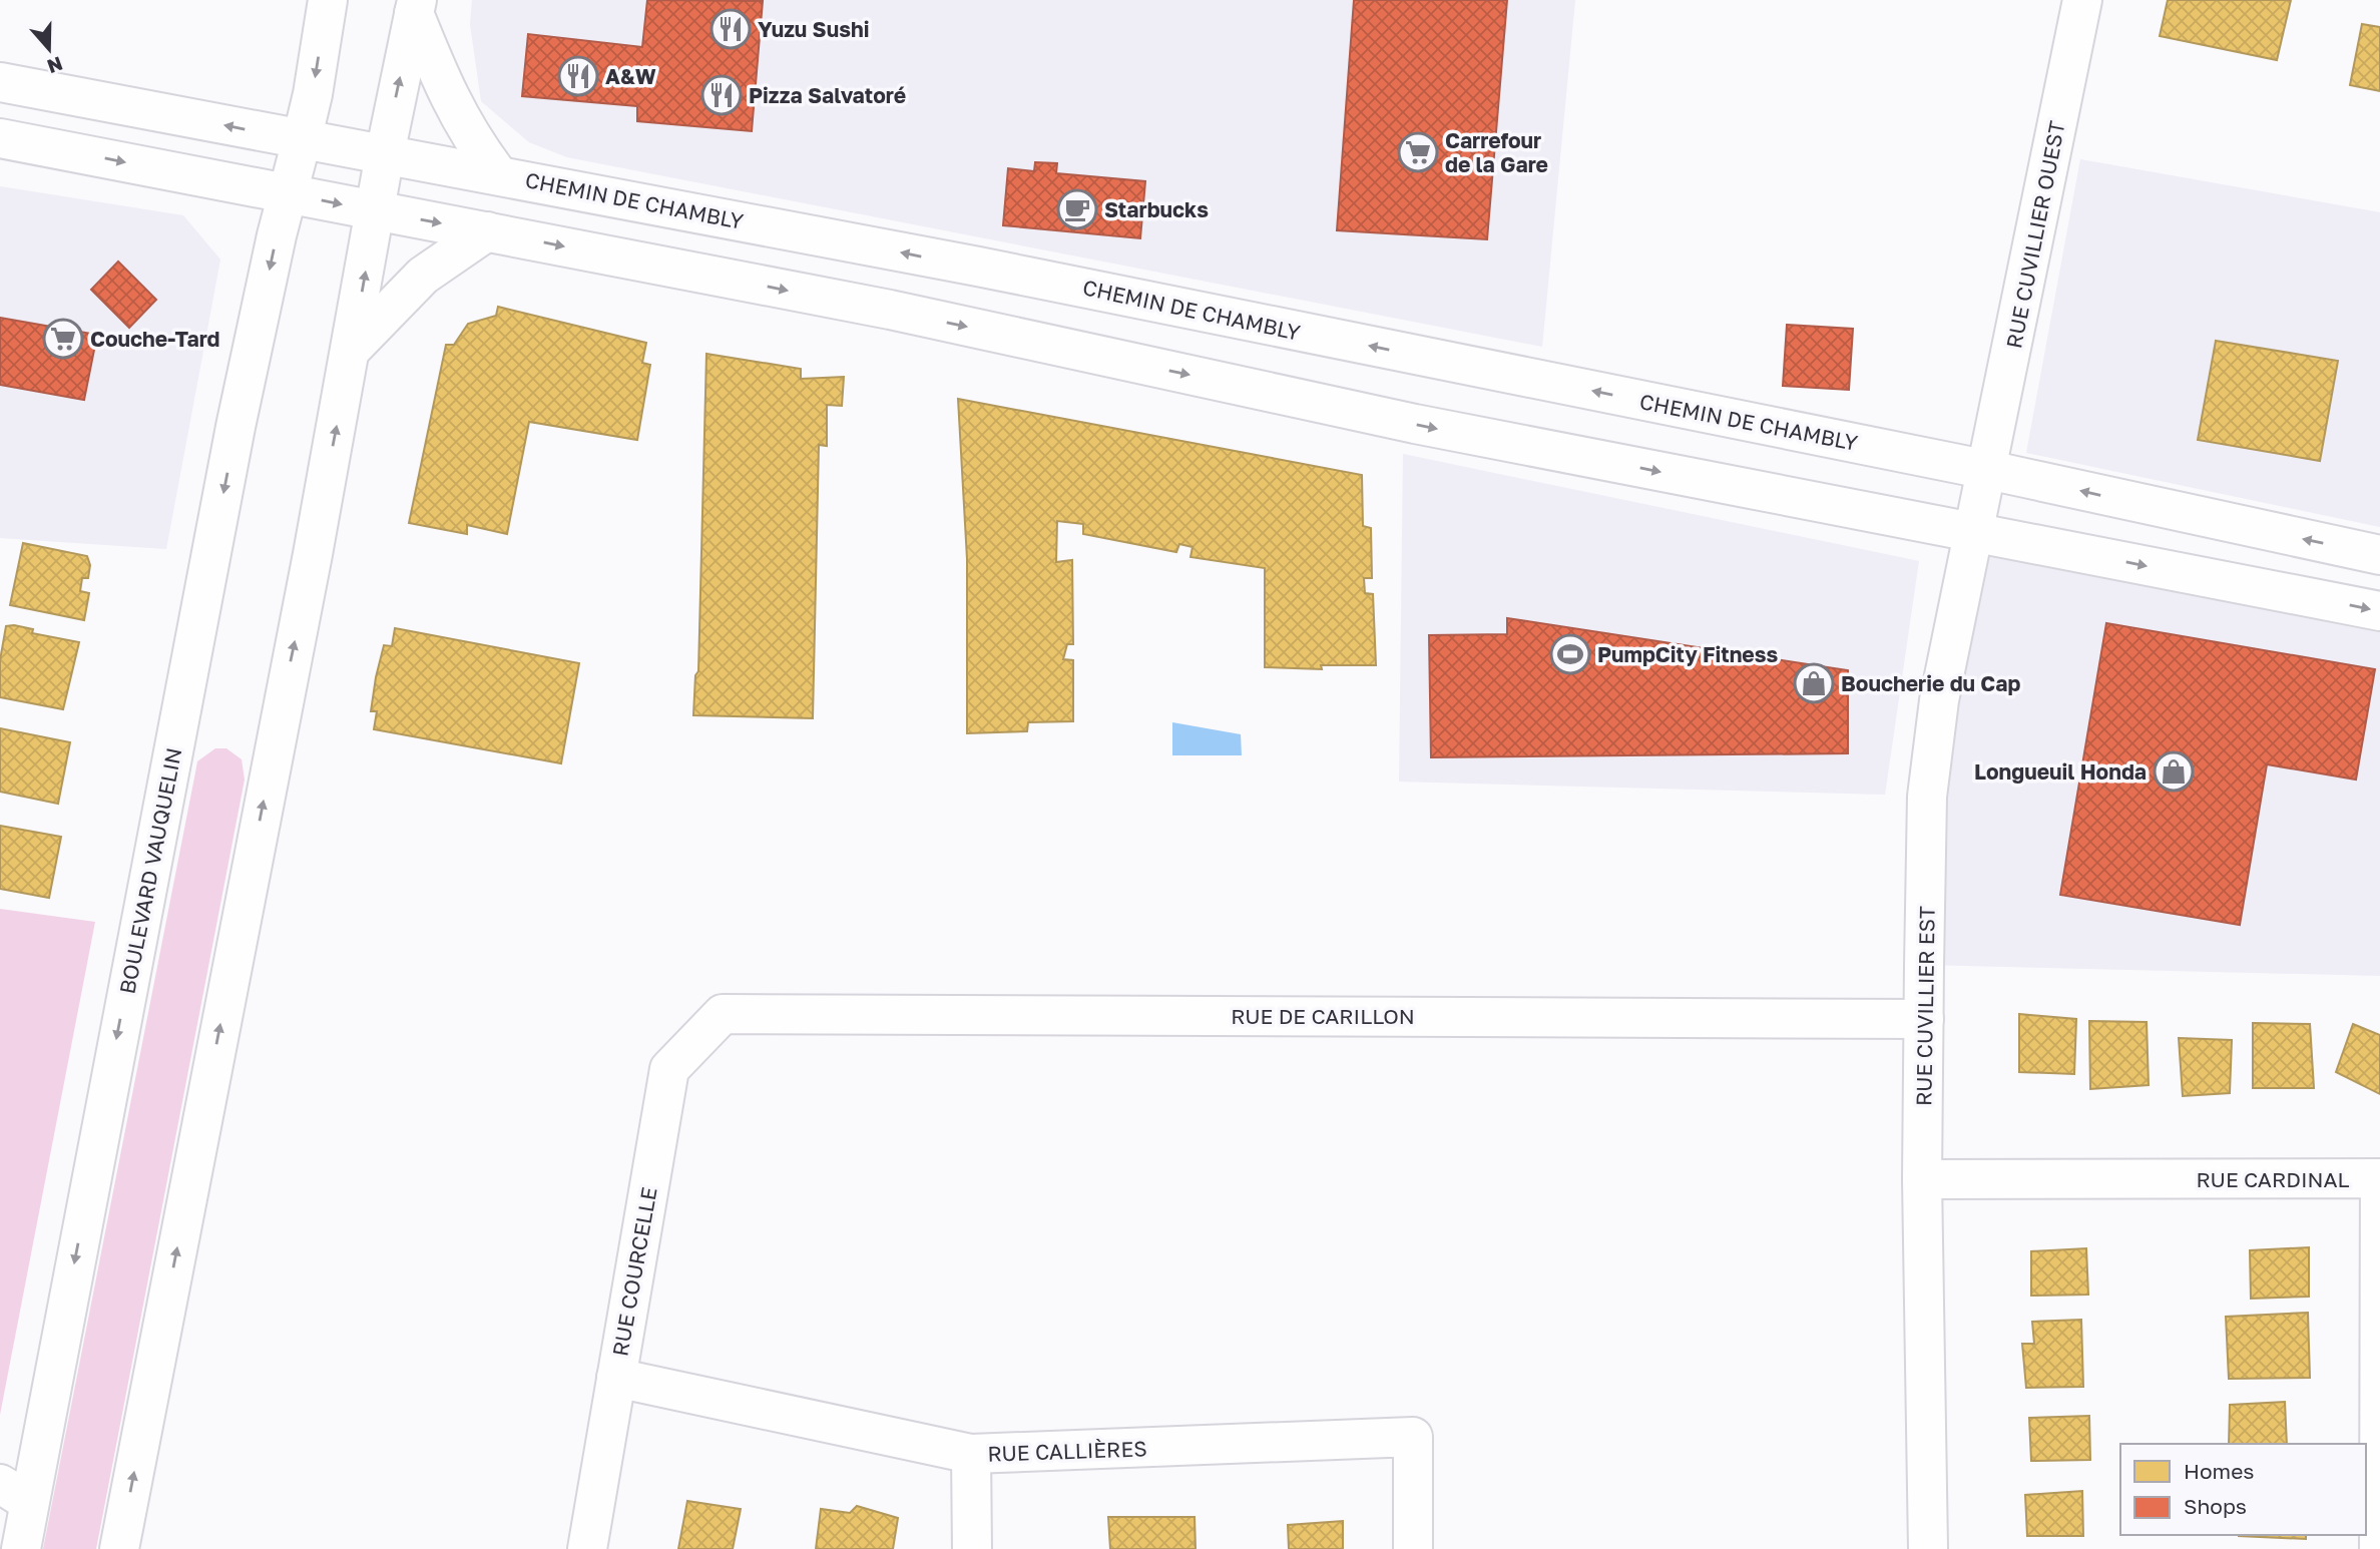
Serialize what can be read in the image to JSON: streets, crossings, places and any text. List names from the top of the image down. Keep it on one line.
{"streets":{"street":["CHEMIN DE CHAMBLY","RUE CUVILLIER OUEST","BOULEVARD VAUQUELIN","RUE CUVILLIER EST","RUE DE CARILLON","RUE CARDINAL","RUE COURCELLE","RUE CALLIÈRES"]},"crossings":[["CHEMIN DE CHAMBLY","RUE CUVILLIER OUEST"],["CHEMIN DE CHAMBLY","BOULEVARD VAUQUELIN"],["CHEMIN DE CHAMBLY","RUE CUVILLIER EST"],["RUE CUVILLIER OUEST","RUE CUVILLIER EST"],["RUE CUVILLIER EST","RUE DE CARILLON"],["RUE CUVILLIER EST","RUE CARDINAL"],["RUE DE CARILLON","RUE COURCELLE"],["RUE COURCELLE","RUE CALLIÈRES"]],"places":{"restaurant":["Yuzu Sushi","A&W","Pizza Salvatoré"],"supermarket":["Carrefour de la Gare","Couche-Tard"],"cafe":["Starbucks"],"sports":["PumpCity Fitness"],"shop":["Boucherie du Cap","Longueuil Honda"]},"legend":["Homes","Shops"],"north":"bottom"}
